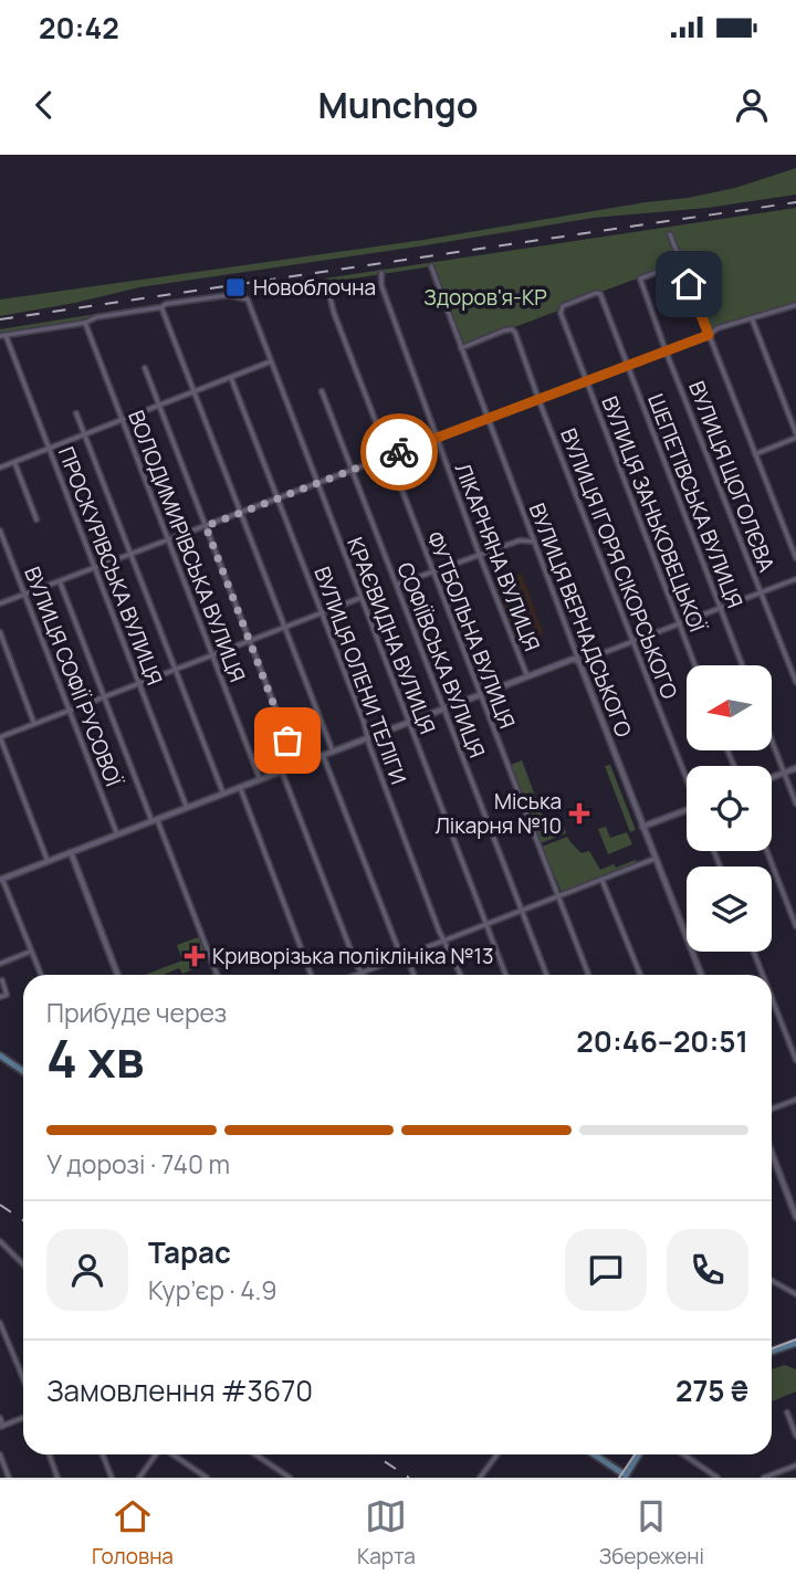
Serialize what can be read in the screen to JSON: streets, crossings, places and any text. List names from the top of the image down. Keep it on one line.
{"streets":{"street":["ВУЛИЦЯ ЩОГОЛЄВА","ШЕПЕТІВСЬКА ВУЛИЦЯ","ВУЛИЦЯ ЗАНЬКОВЕЦЬКОЇ","ВОЛОДИМИРІВСЬКА ВУЛИЦЯ","ЛІКАРНЯНА ВУЛИЦЯ","ВУЛИЦЯ ІГОРЯ СІКОРСЬКОГО","ПРОСКУРІВСЬКА ВУЛИЦЯ","ВУЛИЦЯ ВЕРНАДСЬКОГО","ФУТБОЛЬНА ВУЛИЦЯ","КРАЄВИДНА ВУЛИЦЯ","СОФІЇВСЬКА ВУЛИЦЯ","ВУЛИЦЯ ОЛЕНИ ТЕЛІГИ","ВУЛИЦЯ СОФІЇ РУСОВОЇ"]},"crossings":[["ШЕПЕТІВСЬКА ВУЛИЦЯ","ВУЛИЦЯ ЗАНЬКОВЕЦЬКОЇ"],["ВУЛИЦЯ ІГОРЯ СІКОРСЬКОГО","ВУЛИЦЯ ВЕРНАДСЬКОГО"]],"parks":["Здоров'я-КР"],"places":{"transit":["Новоблочна"],"health":["Міська Лікарня №10","Криворізька поліклініка №13"]},"north":"left","page":{"status":"20:42","header":"Munchgo","heading":["4 хв","Прибуде через","20:46–20:51"],"panel":["Тарас","Кур’єр · 4.9","Замовлення #3670","275 ₴"],"bar":"У дорозі · 740 m","tabs":["Головна","Карта","Збережені"]}}
